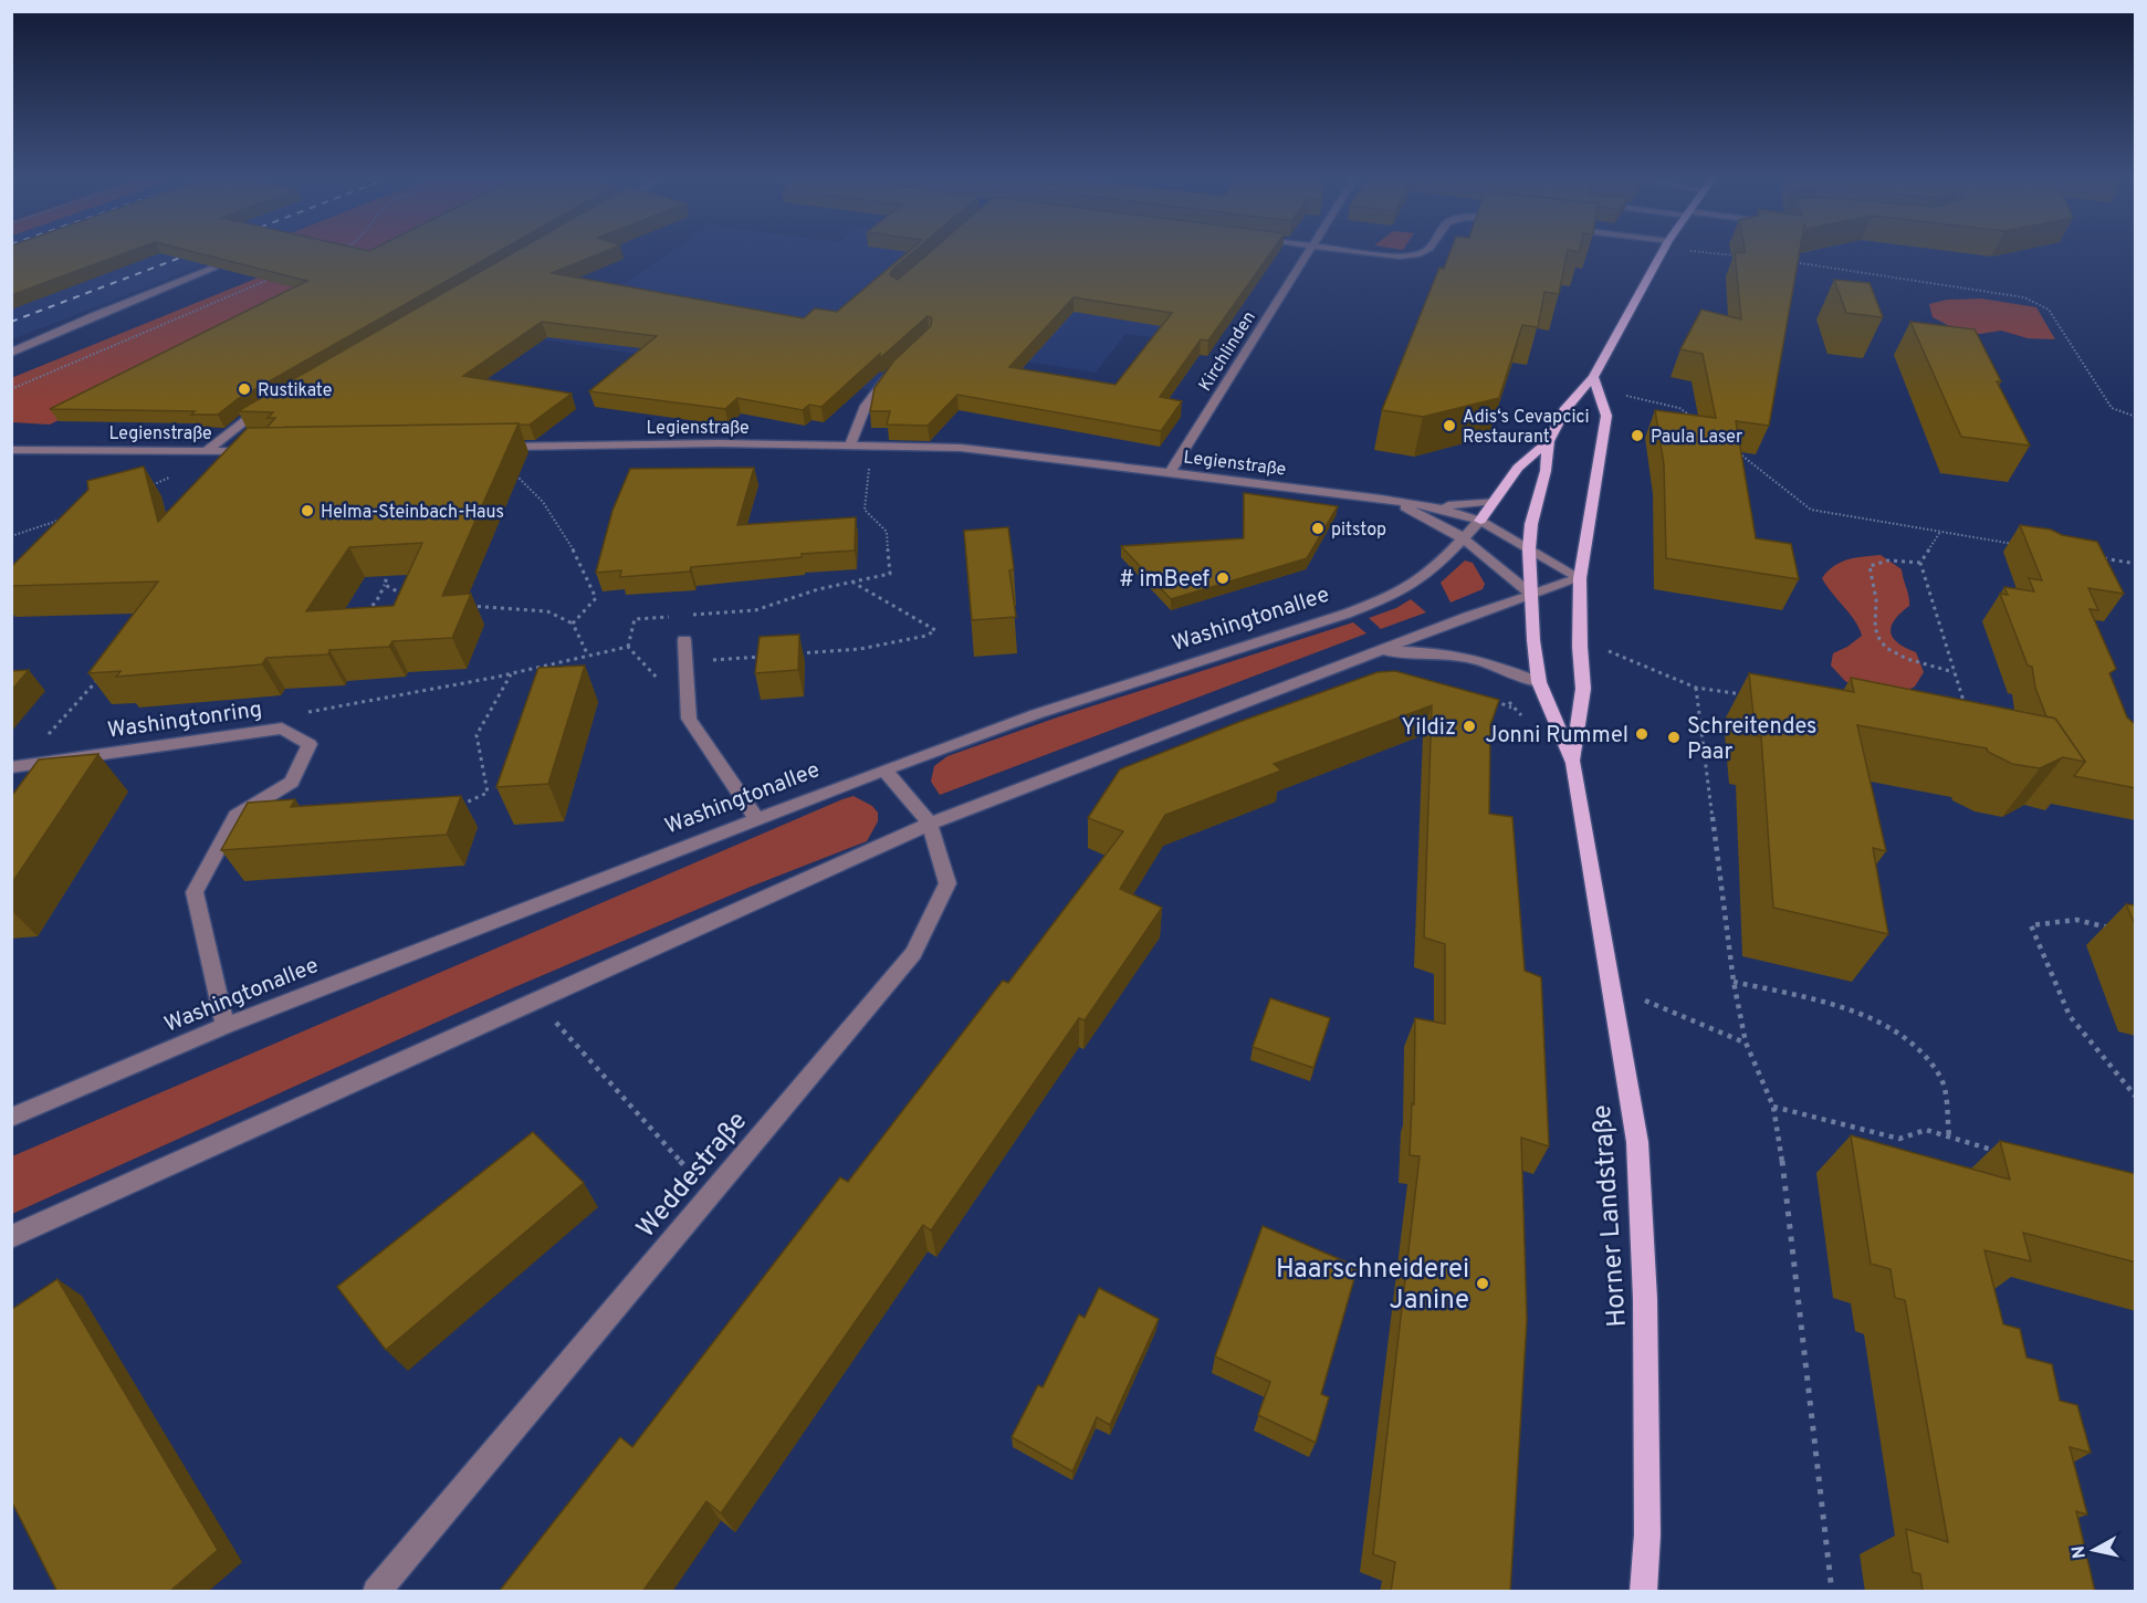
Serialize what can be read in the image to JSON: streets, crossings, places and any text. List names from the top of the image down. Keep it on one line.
{"streets":{"main road":["Horner Landstraße"],"street":["Kirchlinden","Legienstraße","Washingtonallee","Washingtonring","Weddestraße"]},"crossings":[["Kirchlinden","Legienstraße"],["Legienstraße","Washingtonallee"],["Legienstraße","Horner Landstraße"],["Washingtonallee","Washingtonring"],["Washingtonallee","Weddestraße"]],"places":["Rustikate","Adis‘s Cevapcici Restaurant","Paula Laser","Helma-Steinbach-Haus","pitstop","# imBeef","Yildiz","Jonni Rummel","Schreitendes Paar","Haarschneiderei Janine"],"north":"left"}
